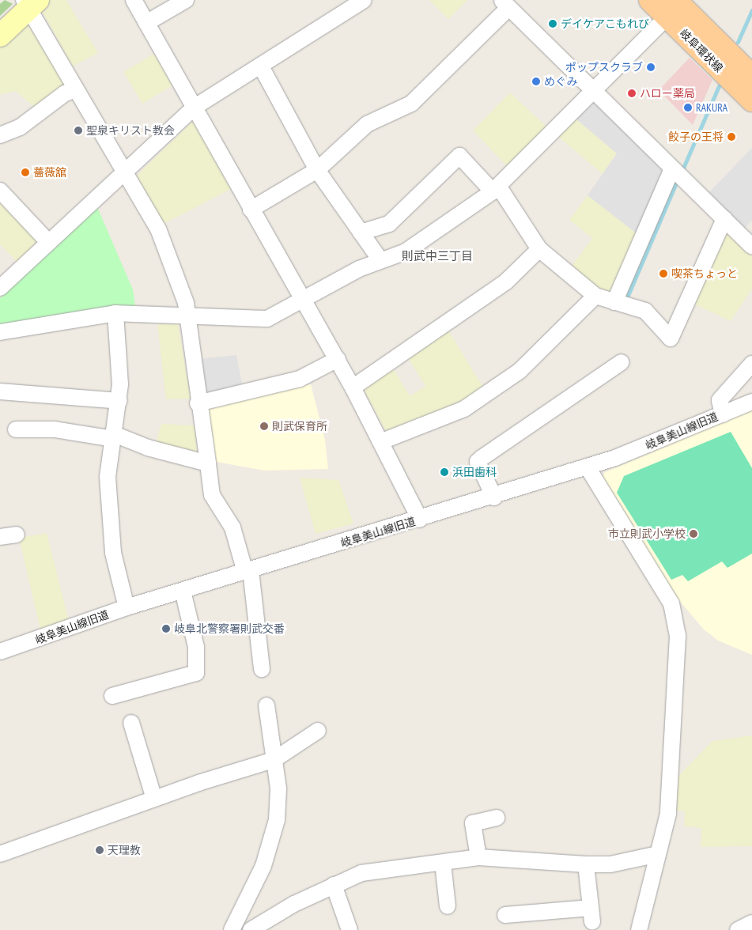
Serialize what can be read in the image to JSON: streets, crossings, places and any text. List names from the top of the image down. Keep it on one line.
{"streets":{"main road":["岐阜環状線"],"street":["岐阜美山線旧道"]},"districts":["則武中三丁目"],"places":["デイケアこもれび","ポップスクラブ","めぐみ","ハロー薬局","RAKURA","聖泉キリスト教会","餃子の王将","薔薇舘","喫茶ちょっと","則武保育所","浜田歯科","市立則武小学校","岐阜北警察署則武交番","天理教"]}
